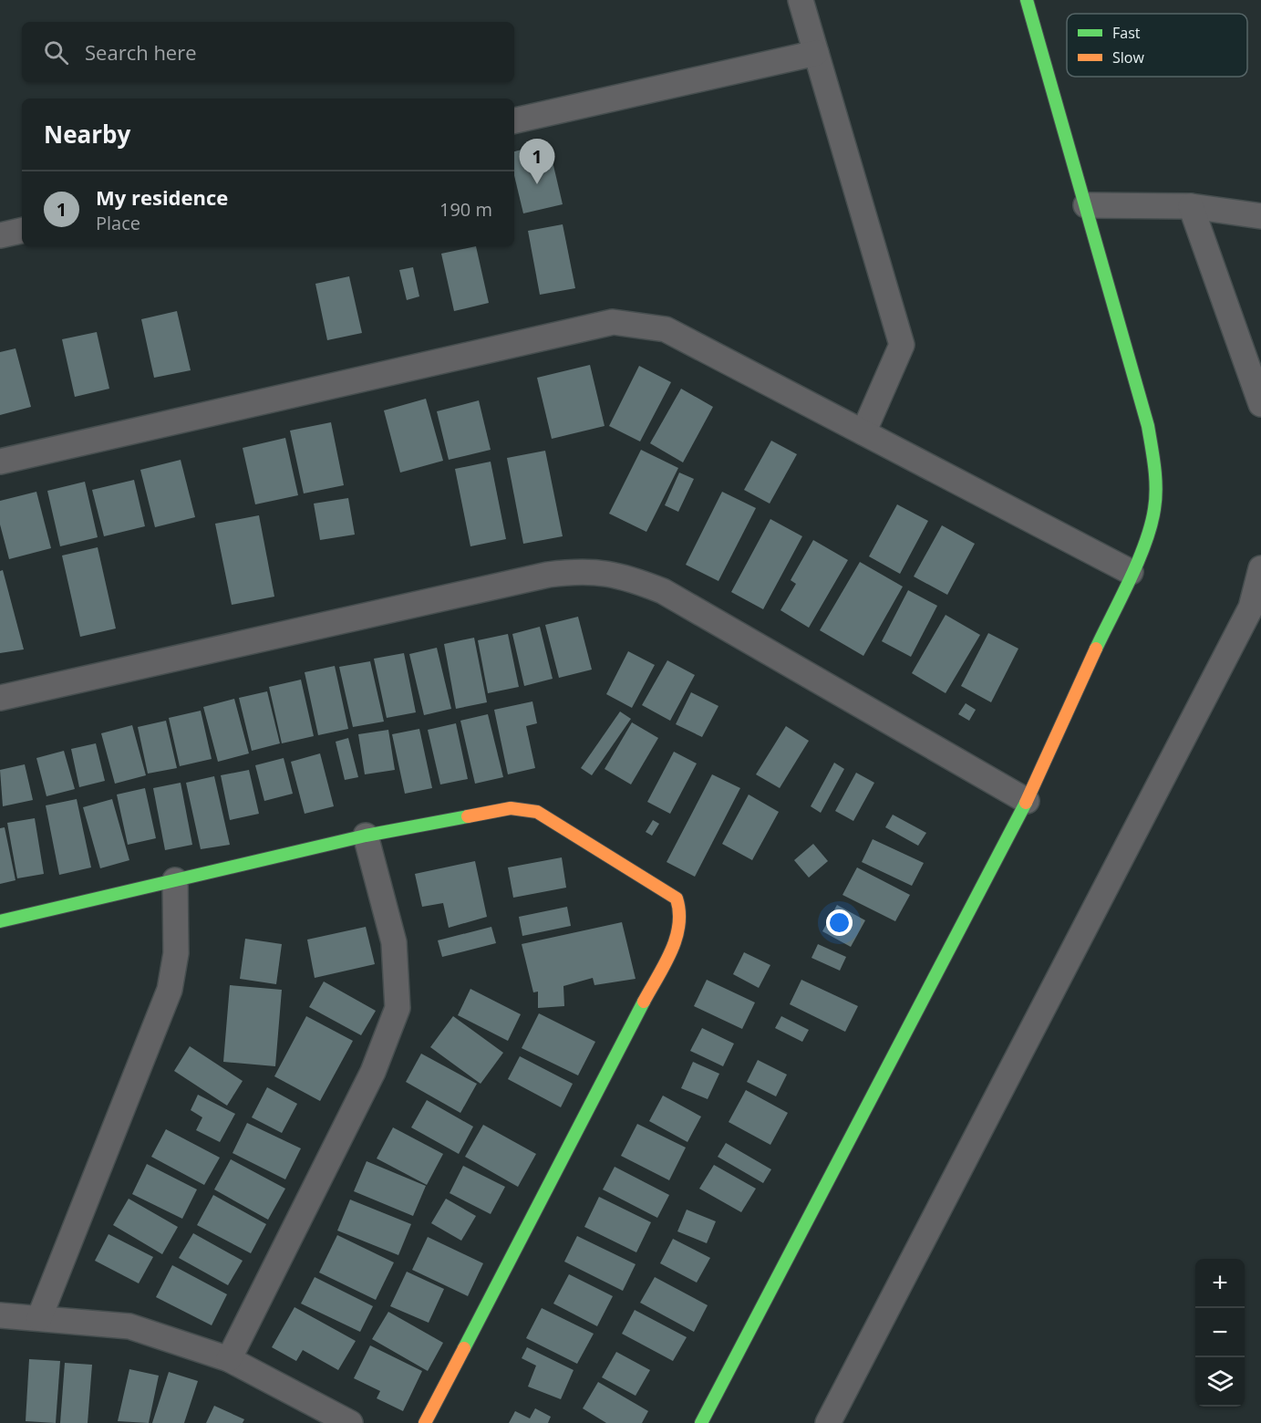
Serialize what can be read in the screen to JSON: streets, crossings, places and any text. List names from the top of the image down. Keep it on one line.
{"legend":["Fast","Slow"],"page":{"search":"Search here","heading":"Nearby","pins":"1","list":[{"mark":"1","name":"My residence","note":"Place","value":"190 m"}],"map_buttons":["+","−"]}}
